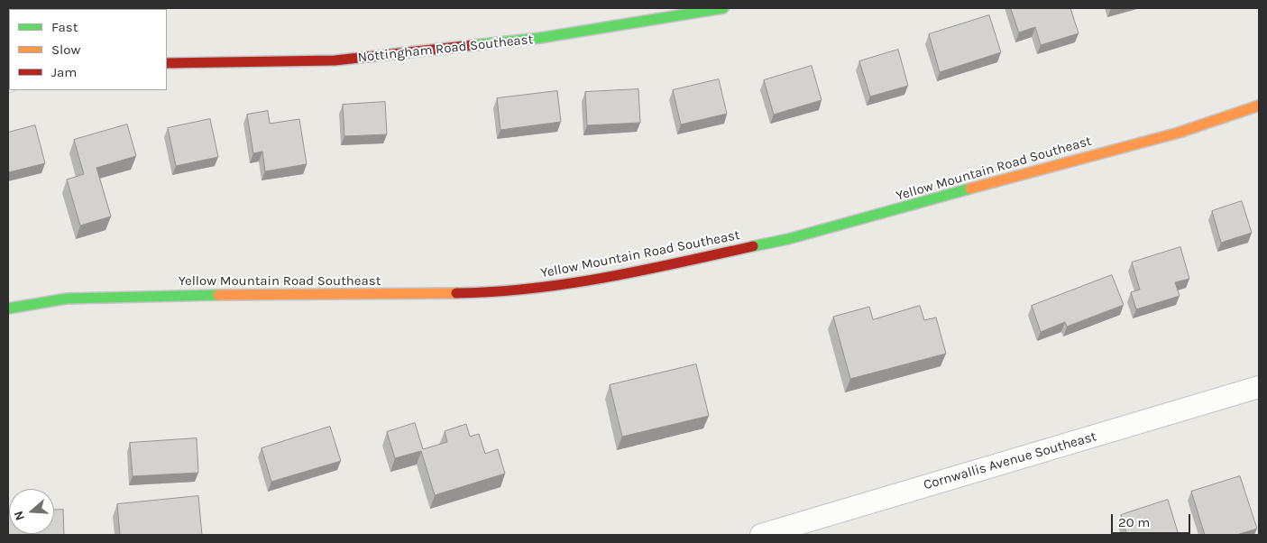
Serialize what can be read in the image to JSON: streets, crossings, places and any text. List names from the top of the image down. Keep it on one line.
{"streets":{"street":["Nottingham Road Southeast","Yellow Mountain Road Southeast","Cornwallis Avenue Southeast"]},"legend":["Fast","Slow","Jam"],"scale_bar":"20 m","north":"left"}
